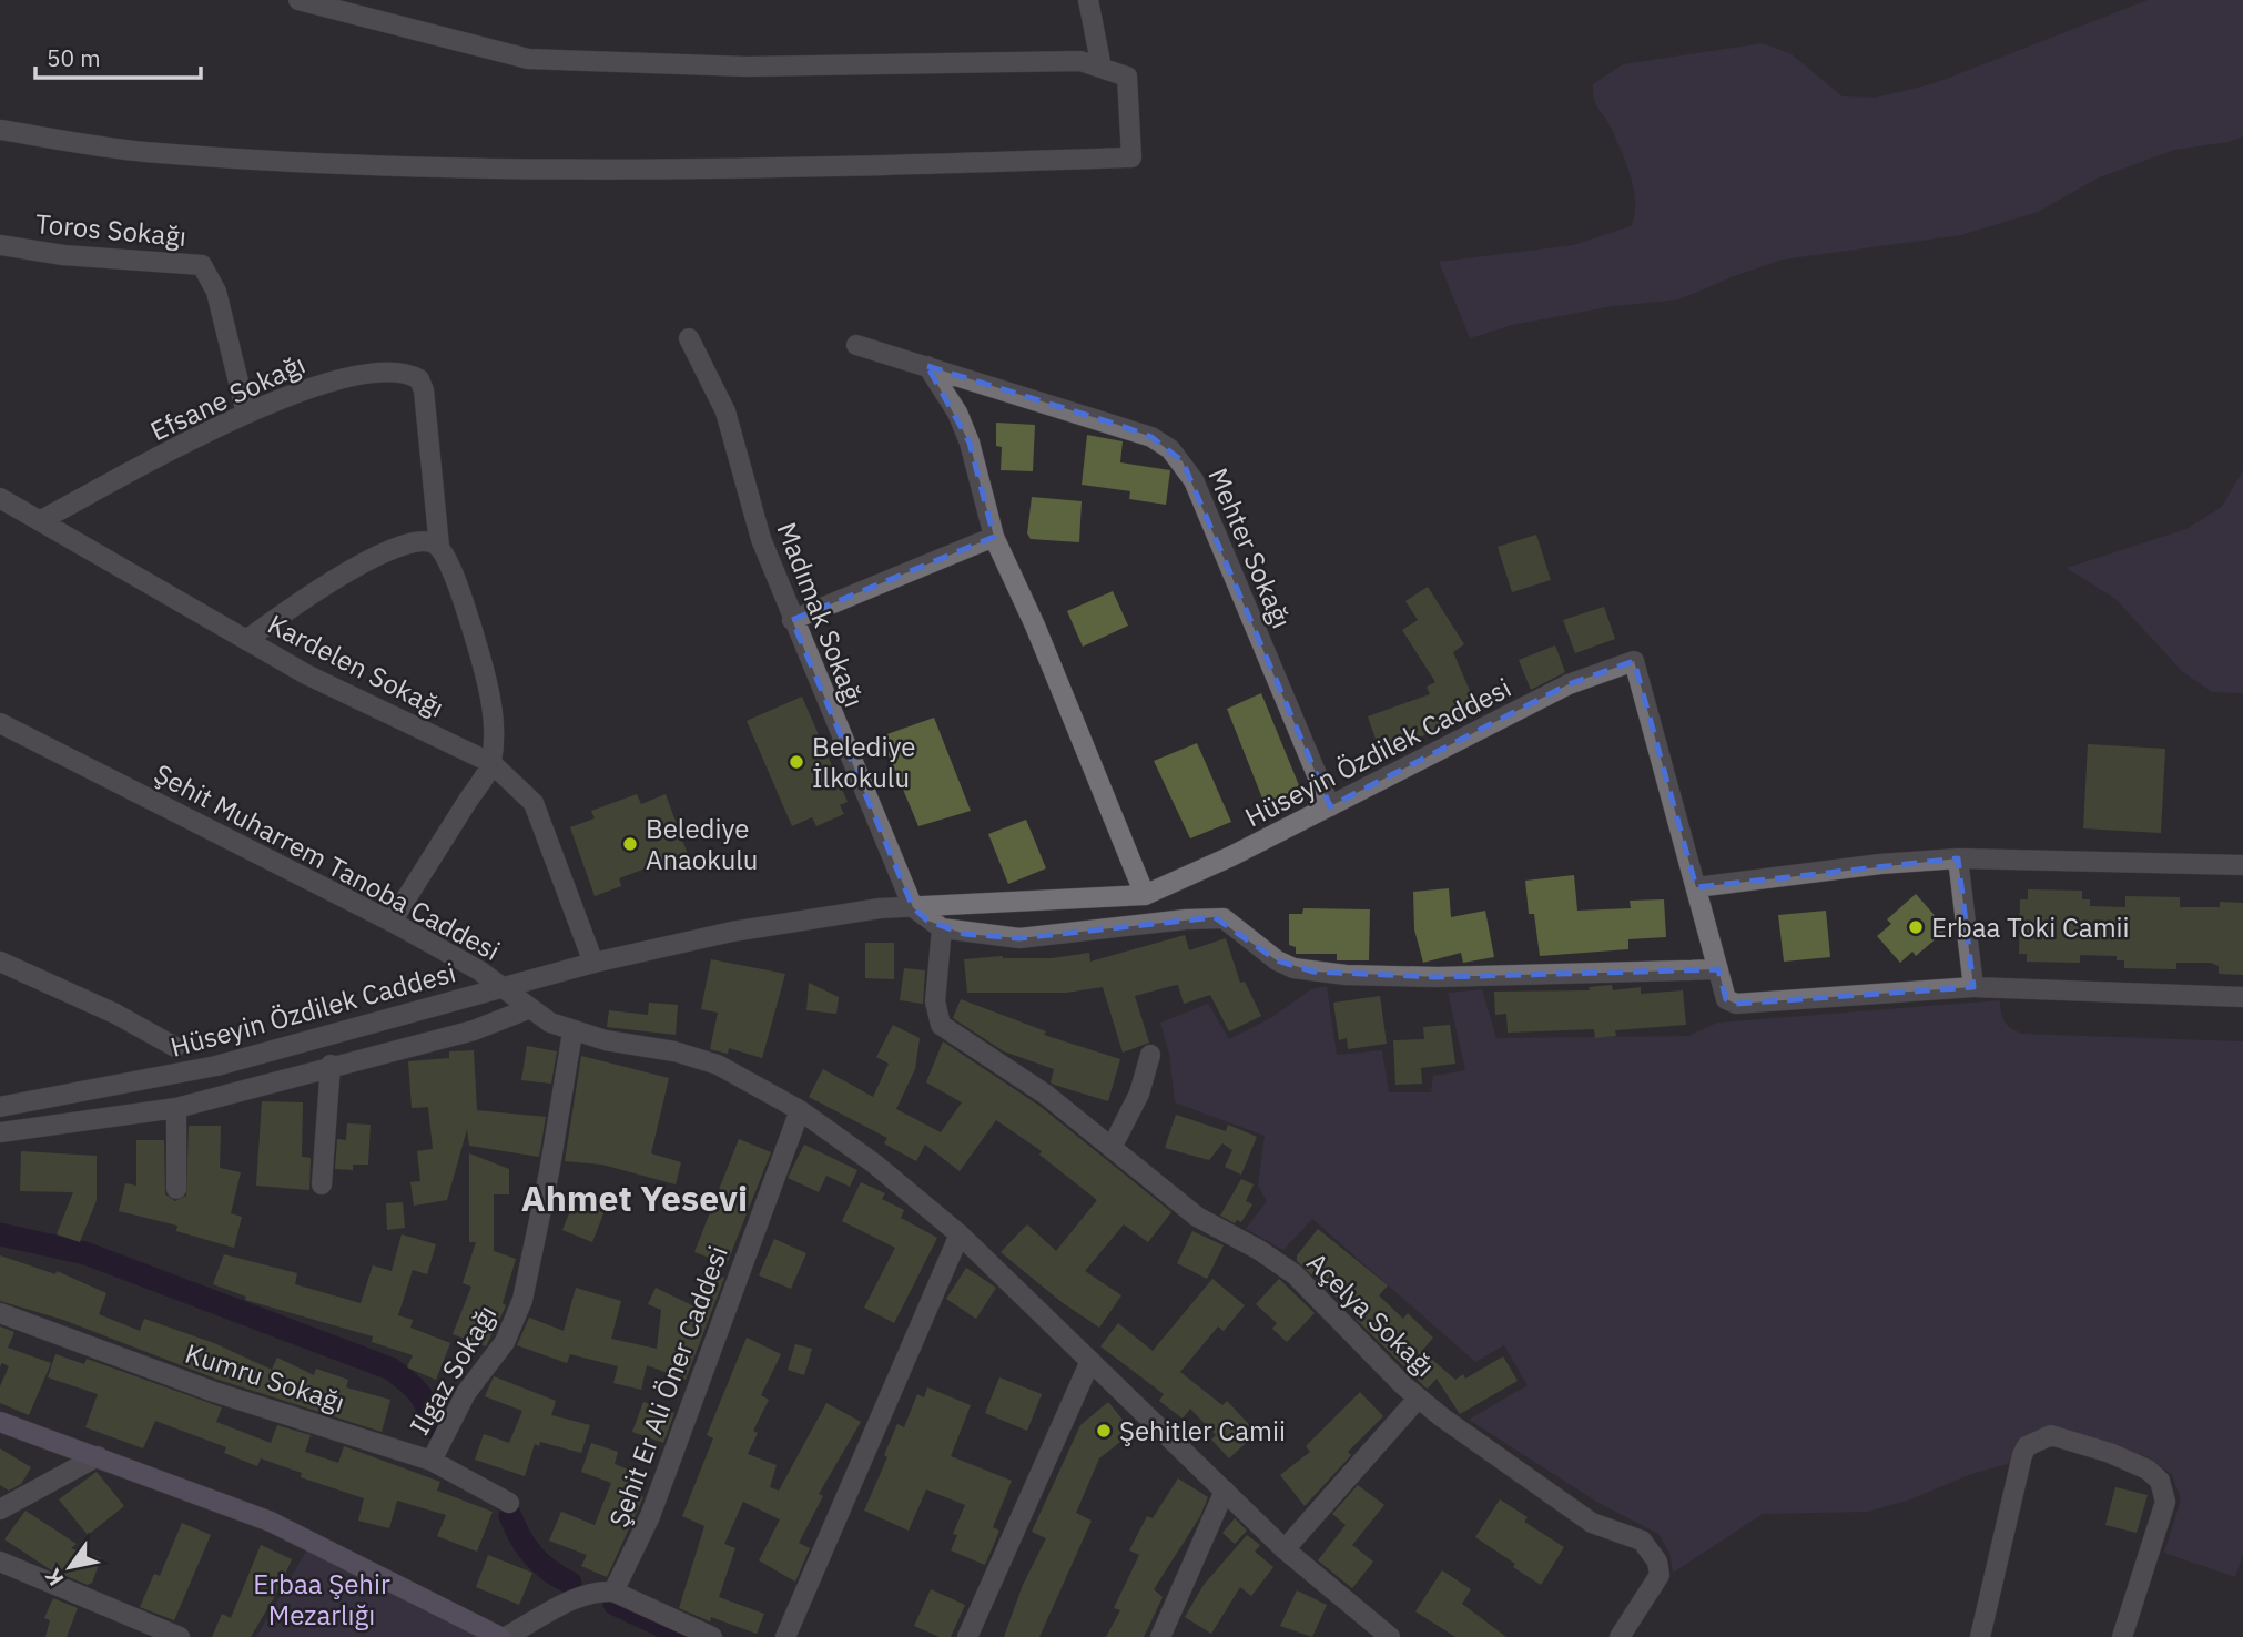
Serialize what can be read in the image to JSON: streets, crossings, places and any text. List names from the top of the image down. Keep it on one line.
{"streets":{"street":["Toros Sokağı","Efsane Sokağı","Mehter Sokağı","Madımak Sokağı","Kardelen Sokağı","Hüseyin Özdilek Caddesi","Şehit Muharrem Tanoba Caddesi","Açelya Sokağı","Ilgaz Sokağı","Kumru Sokağı","Şehit Er Ali Öner Caddesi"]},"crossings":[["Toros Sokağı","Efsane Sokağı"],["Efsane Sokağı","Kardelen Sokağı"],["Mehter Sokağı","Hüseyin Özdilek Caddesi"],["Madımak Sokağı","Hüseyin Özdilek Caddesi"],["Kardelen Sokağı","Hüseyin Özdilek Caddesi"],["Hüseyin Özdilek Caddesi","Şehit Muharrem Tanoba Caddesi"],["Şehit Muharrem Tanoba Caddesi","Ilgaz Sokağı"],["Şehit Muharrem Tanoba Caddesi","Şehit Er Ali Öner Caddesi"],["Ilgaz Sokağı","Kumru Sokağı"]],"districts":["Ahmet Yesevi"],"parks":["Erbaa Şehir Mezarlığı"],"places":["Belediye İlkokulu","Belediye Anaokulu","Erbaa Toki Camii","Şehitler Camii"],"scale_bar":"50 m","north":"bottom left"}
